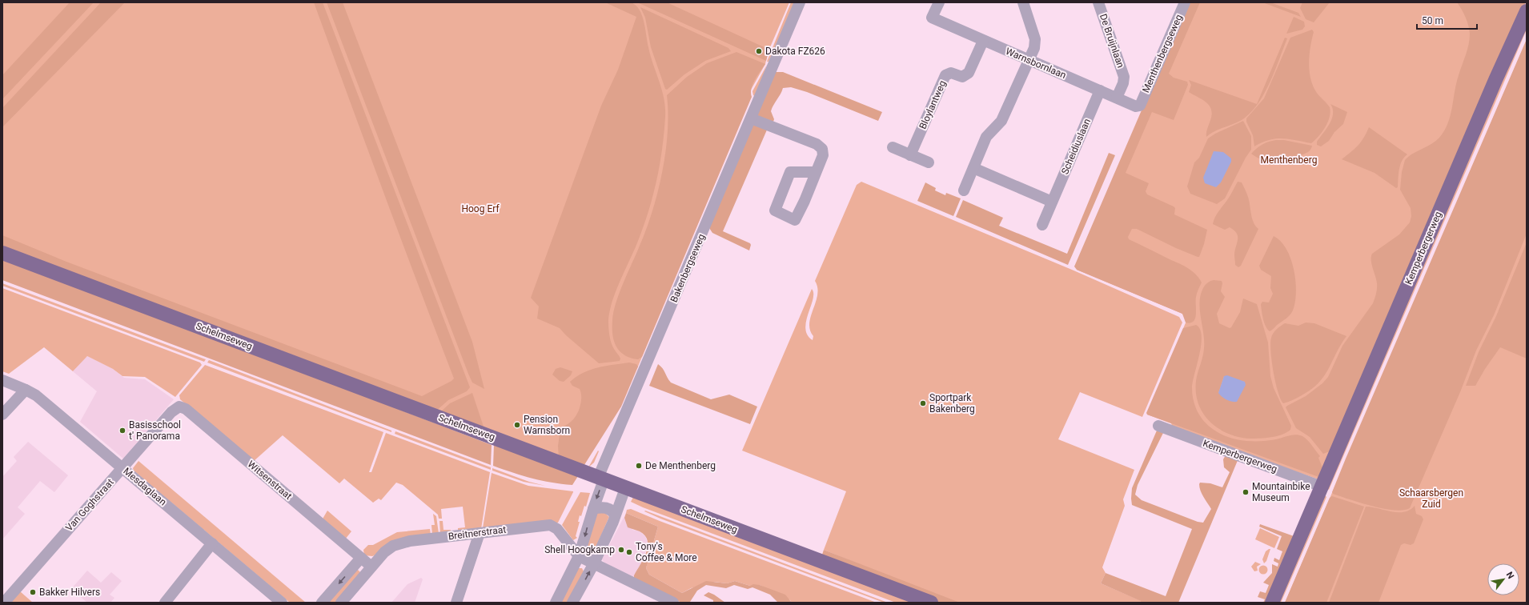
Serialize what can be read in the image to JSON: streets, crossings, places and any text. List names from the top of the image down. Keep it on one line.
{"streets":{"main road":["Kemperbergerweg","Schelmseweg"],"street":["De Bruijnlaan","Menthenbergseweg","Warnsbornlaan","Bloylantweg","Scheidiuslaan","Bakenbergseweg","Witsenstraat","Mesdaglaan","Van Goghstraat","Breitnerstraat"]},"crossings":[["De Bruijnlaan","Warnsbornlaan"],["Menthenbergseweg","Warnsbornlaan"],["Warnsbornlaan","Bloylantweg"],["Warnsbornlaan","Scheidiuslaan"],["Bakenbergseweg","Schelmseweg"],["Bakenbergseweg","Breitnerstraat"],["Witsenstraat","Van Goghstraat"],["Mesdaglaan","Van Goghstraat"]],"parks":["Menthenberg","Hoog Erf","Schaarsbergen Zuid"],"places":["Dakota FZ626","Sportpark Bakenberg","Pension Warnsborn","Basisschool t' Panorama","De Menthenberg","Mountainbike Museum","Shell Hoogkamp","Tony's Coffee & More","Bakker Hilvers"],"scale_bar":"50 m","north":"top right"}
